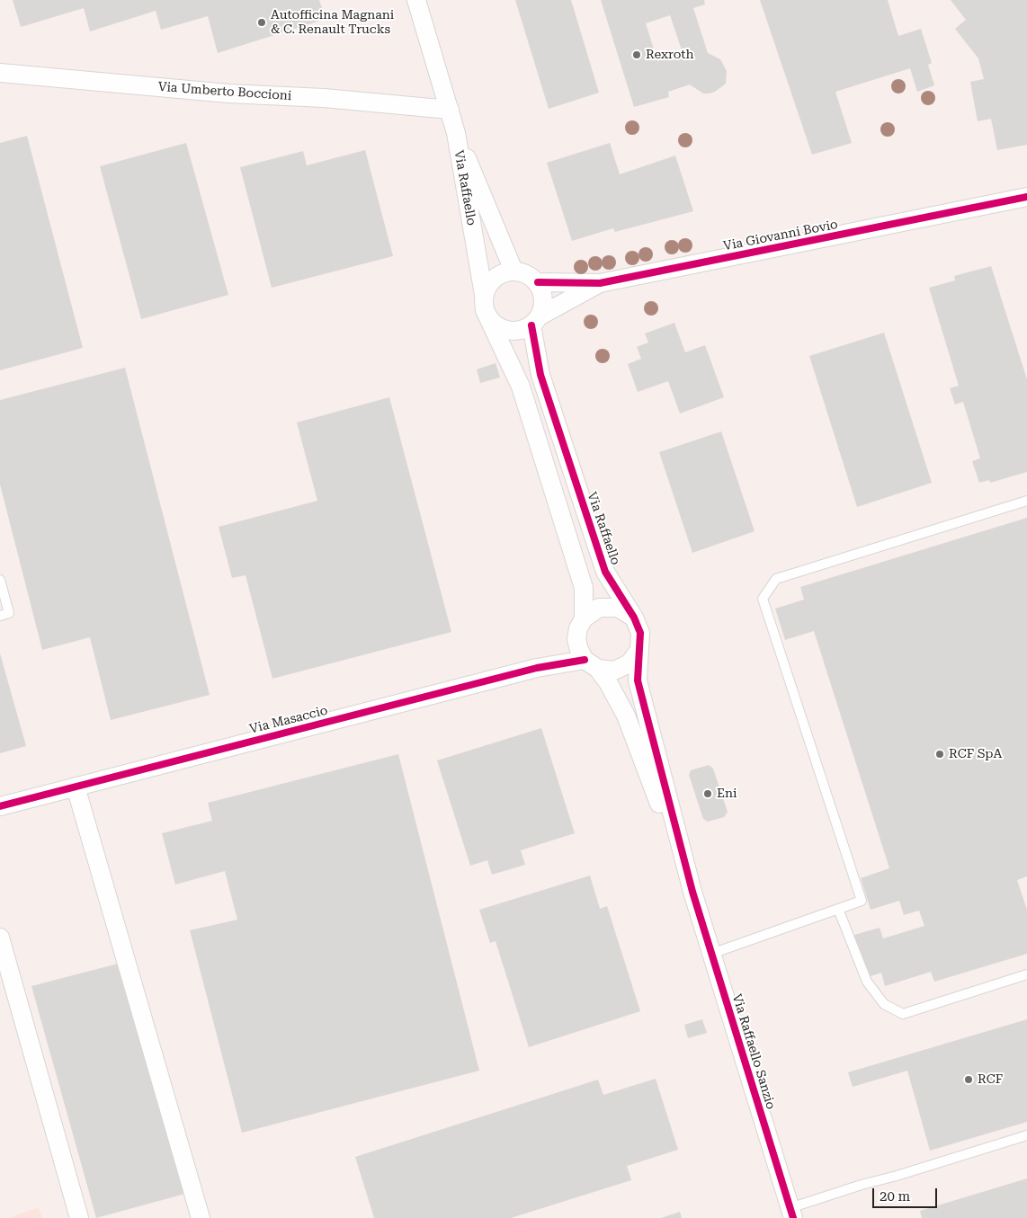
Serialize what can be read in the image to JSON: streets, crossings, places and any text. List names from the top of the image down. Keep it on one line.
{"streets":{"street":["Via Umberto Boccioni","Via Raffaello","Via Giovanni Bovio","Via Masaccio","Via Raffaello Sanzio"]},"crossings":[["Via Umberto Boccioni","Via Raffaello"],["Via Raffaello","Via Giovanni Bovio"],["Via Raffaello","Via Masaccio"],["Via Raffaello","Via Raffaello Sanzio"]],"places":["Autofficina Magnani & C. Renault Trucks","Rexroth","RCF SpA","Eni","RCF"],"scale_bar":"20 m"}
